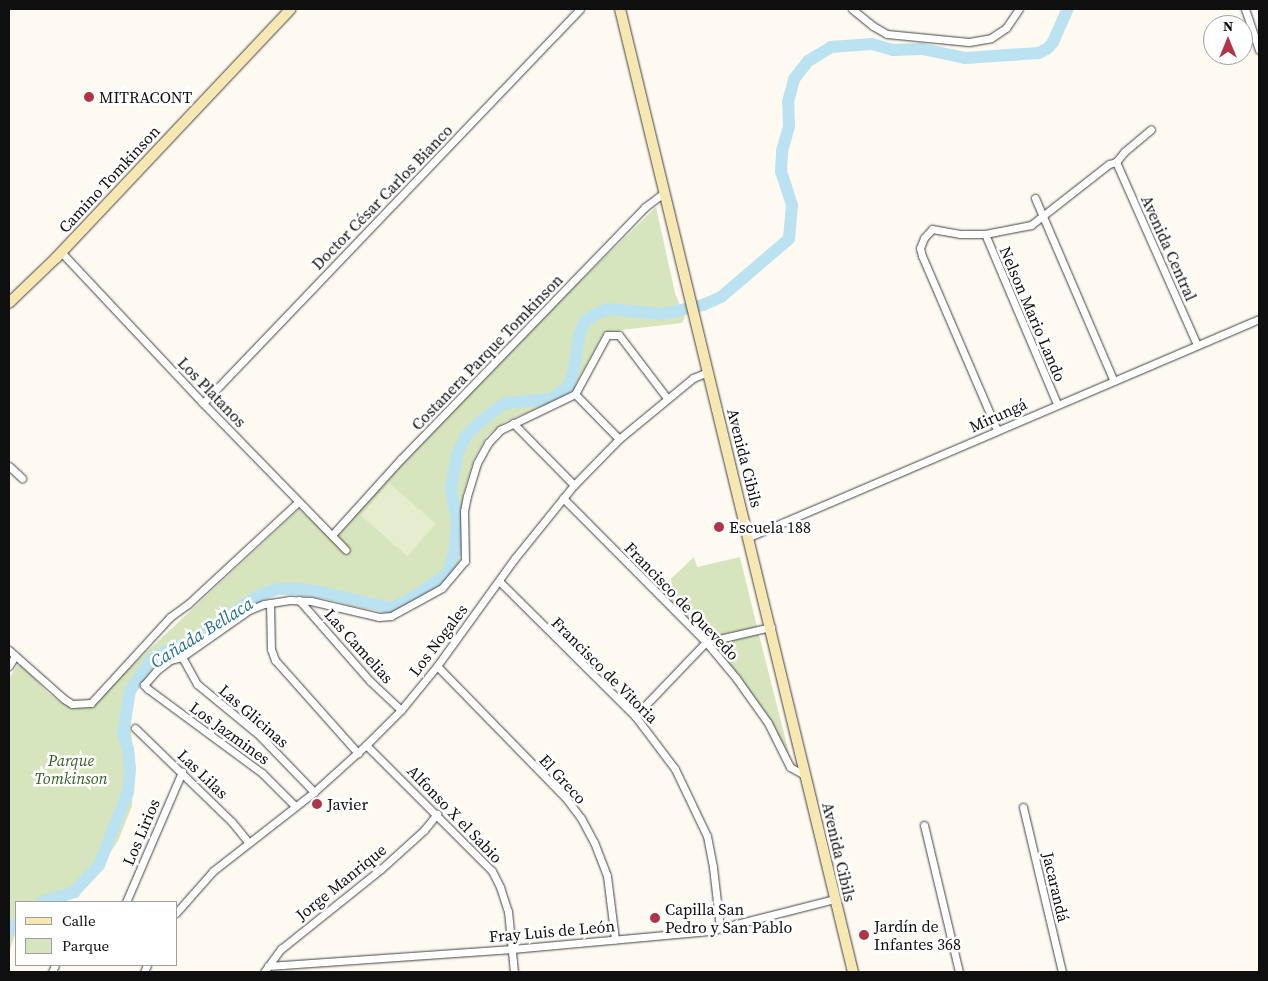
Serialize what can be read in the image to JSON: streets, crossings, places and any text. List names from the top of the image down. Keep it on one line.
{"streets":{"street":["Camino Tomkinson","Doctor César Carlos Bianco","Avenida Central","Nelson Mario Lando","Costanera Parque Tomkinson","Los Platanos","Mirungá","Avenida Cibils","Francisco de Quevedo","Los Nogales","Las Camelias","Francisco de Vitoria","Las Glicinas","Los Jazmines","Las Lilas","El Greco","Alfonso X el Sabio","Los Lirios","Jorge Manrique","Jacarandá","Fray Luis de León"]},"crossings":[["Camino Tomkinson","Los Platanos"],["Doctor César Carlos Bianco","Los Platanos"],["Avenida Central","Mirungá"],["Nelson Mario Lando","Mirungá"],["Costanera Parque Tomkinson","Los Platanos"],["Costanera Parque Tomkinson","Avenida Cibils"],["Mirungá","Avenida Cibils"],["Avenida Cibils","Francisco de Quevedo"],["Avenida Cibils","Los Nogales"],["Avenida Cibils","Fray Luis de León"],["Francisco de Quevedo","Los Nogales"],["Los Nogales","Las Camelias"],["Los Nogales","Francisco de Vitoria"],["Los Nogales","Las Glicinas"],["Los Nogales","Los Jazmines"],["Los Nogales","Las Lilas"],["Los Nogales","El Greco"],["Los Nogales","Alfonso X el Sabio"],["Francisco de Vitoria","Fray Luis de León"],["Las Glicinas","Los Jazmines"],["Las Lilas","Los Lirios"],["El Greco","Fray Luis de León"],["Alfonso X el Sabio","Jorge Manrique"],["Alfonso X el Sabio","Fray Luis de León"],["Jorge Manrique","Fray Luis de León"]],"water":["Cañada Bellaca"],"parks":["Parque Tomkinson"],"places":["MITRACONT","Escuela 188","Javier","Capilla San Pedro y San Pablo","Jardín de Infantes 368"],"legend":["Calle","Parque"],"north":"top"}
